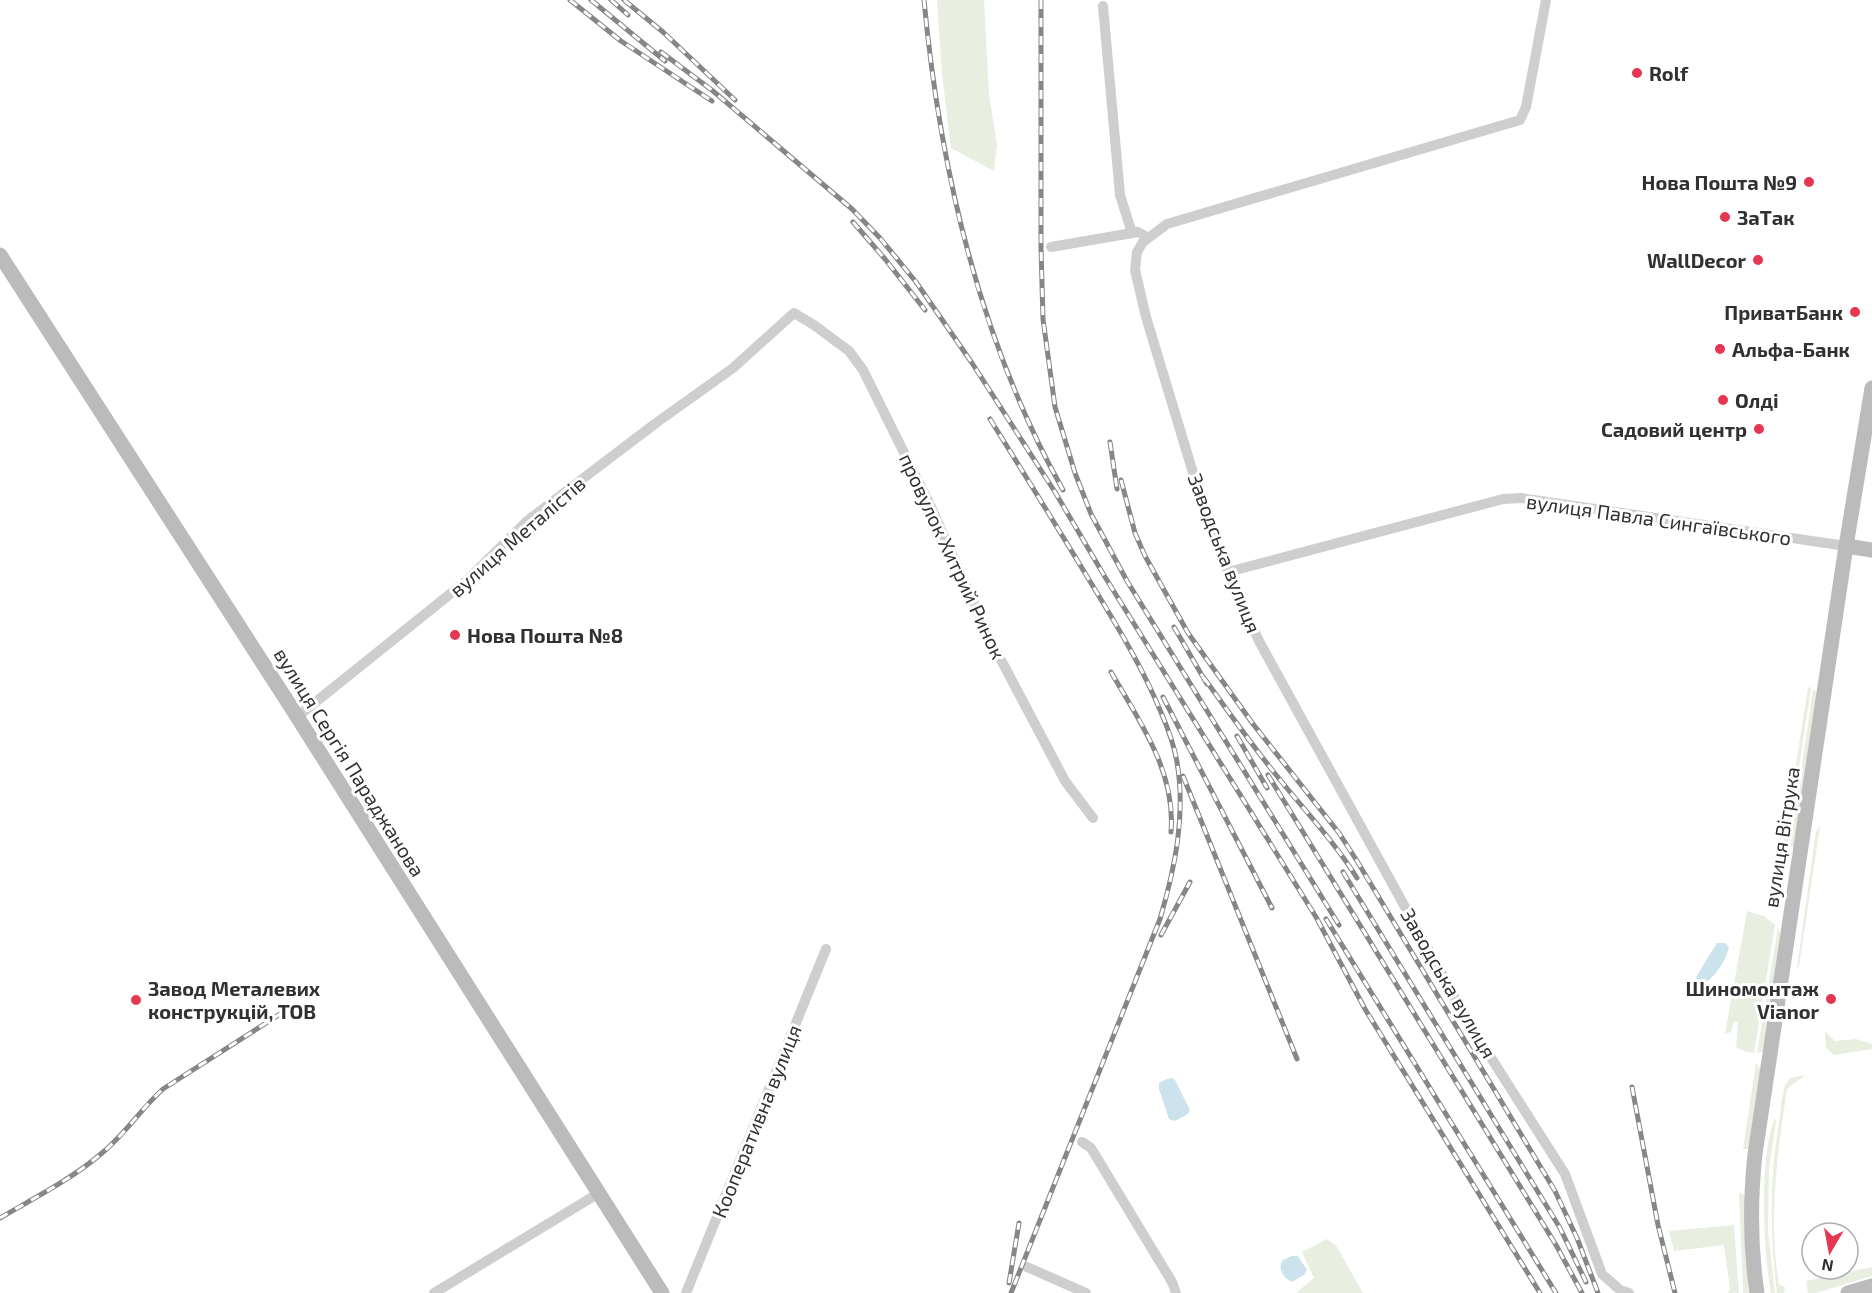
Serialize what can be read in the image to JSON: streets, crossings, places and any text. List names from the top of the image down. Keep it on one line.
{"streets":{"main road":["вулиця Сергія Параджанова","вулиця Вітрука"],"street":["вулиця Павла Сингаївського","вулиця Металістів","Заводська вулиця","провулок Хитрий Ринок","Кооперативна вулиця"]},"crossings":[["вулиця Павла Сингаївського","Заводська вулиця"],["вулиця Павла Сингаївського","вулиця Вітрука"],["вулиця Металістів","провулок Хитрий Ринок"],["вулиця Металістів","вулиця Сергія Параджанова"]],"places":["Rolf","Нова Пошта №9","ЗаТак","WallDecor","ПриватБанк","Альфа-Банк","Олді","Садовий центр","Нова Пошта №8","Шиномонтаж Vianor","Завод Металевих конструкцій, ТОВ"],"north":"bottom"}
